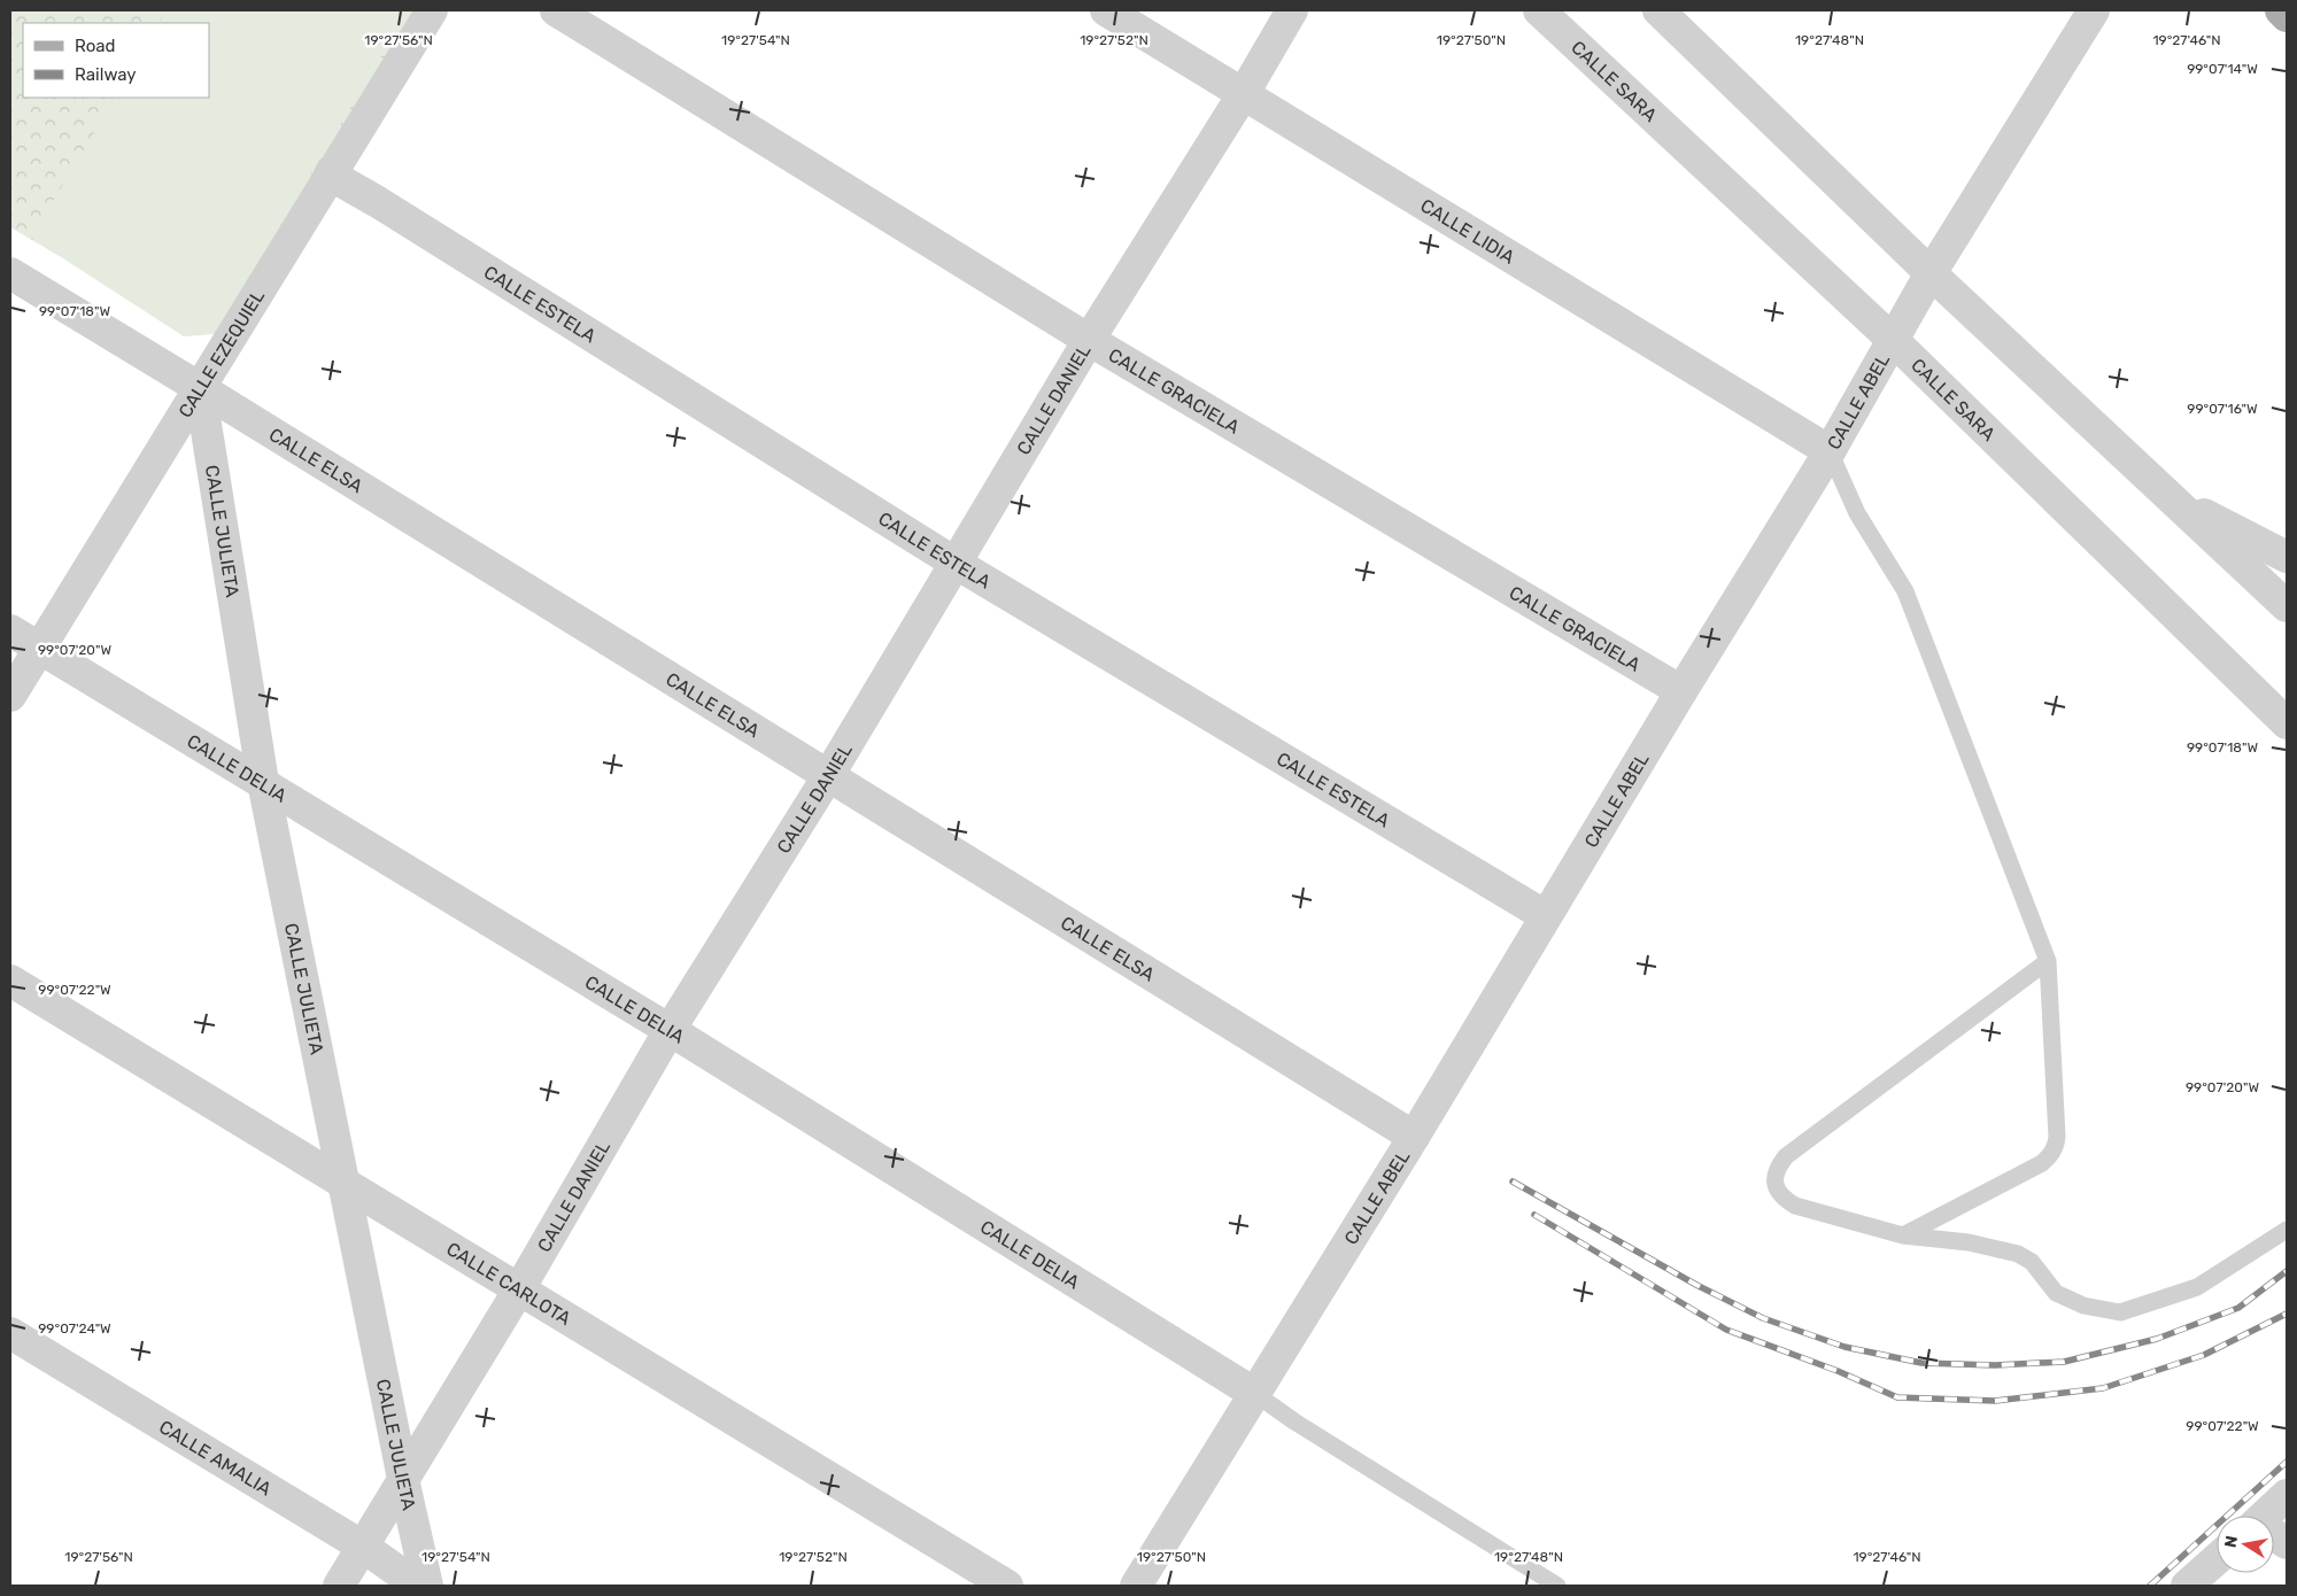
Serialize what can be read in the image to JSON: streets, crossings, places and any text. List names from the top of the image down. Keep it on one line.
{"streets":{"street":["CALLE SARA","CALLE LIDIA","CALLE ESTELA","CALLE EZEQUIEL","CALLE GRACIELA","CALLE DANIEL","CALLE ABEL","CALLE ELSA","CALLE JULIETA","CALLE DELIA","CALLE CARLOTA","CALLE AMALIA"]},"crossings":[["CALLE SARA","CALLE ABEL"],["CALLE LIDIA","CALLE DANIEL"],["CALLE LIDIA","CALLE ABEL"],["CALLE ESTELA","CALLE EZEQUIEL"],["CALLE ESTELA","CALLE DANIEL"],["CALLE ESTELA","CALLE ABEL"],["CALLE EZEQUIEL","CALLE ELSA"],["CALLE EZEQUIEL","CALLE JULIETA"],["CALLE EZEQUIEL","CALLE DELIA"],["CALLE GRACIELA","CALLE DANIEL"],["CALLE GRACIELA","CALLE ABEL"],["CALLE DANIEL","CALLE ELSA"],["CALLE DANIEL","CALLE JULIETA"],["CALLE DANIEL","CALLE DELIA"],["CALLE DANIEL","CALLE CARLOTA"],["CALLE DANIEL","CALLE AMALIA"],["CALLE ABEL","CALLE ELSA"],["CALLE ABEL","CALLE DELIA"],["CALLE ELSA","CALLE JULIETA"],["CALLE JULIETA","CALLE DELIA"],["CALLE JULIETA","CALLE CARLOTA"]],"legend":["Road","Railway"],"north":"left","coordinates":["19°27'56\"N","19°27'54\"N","19°27'52\"N","19°27'50\"N","19°27'48\"N","19°27'46\"N","99°07'14\"W","99°07'18\"W","99°07'16\"W","99°07'20\"W","99°07'22\"W","99°07'24\"W"]}
